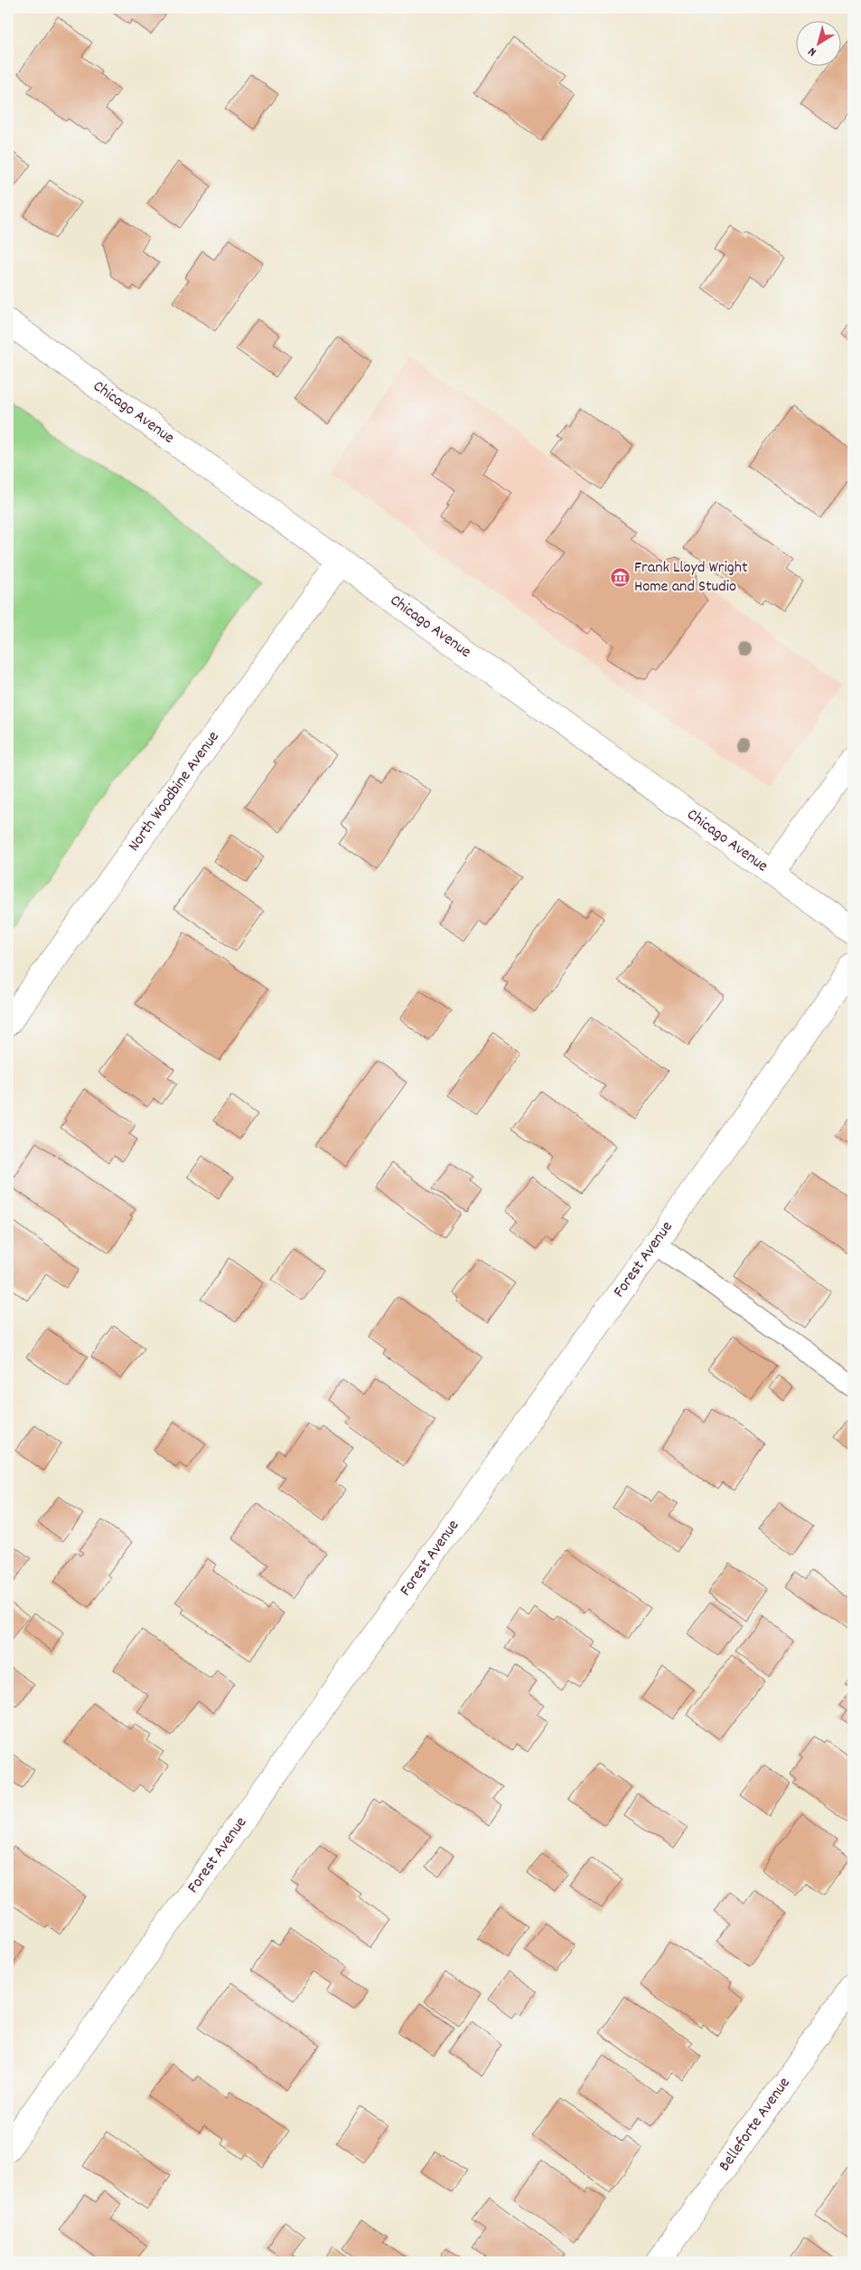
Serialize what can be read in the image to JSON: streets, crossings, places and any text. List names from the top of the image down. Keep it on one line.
{"streets":{"street":["Chicago Avenue","North Woodbine Avenue","Forest Avenue","Belleforte Avenue"]},"crossings":[["Chicago Avenue","North Woodbine Avenue"]],"places":{"museum":["Frank Lloyd Wright Home and Studio"]},"north":"bottom left"}
